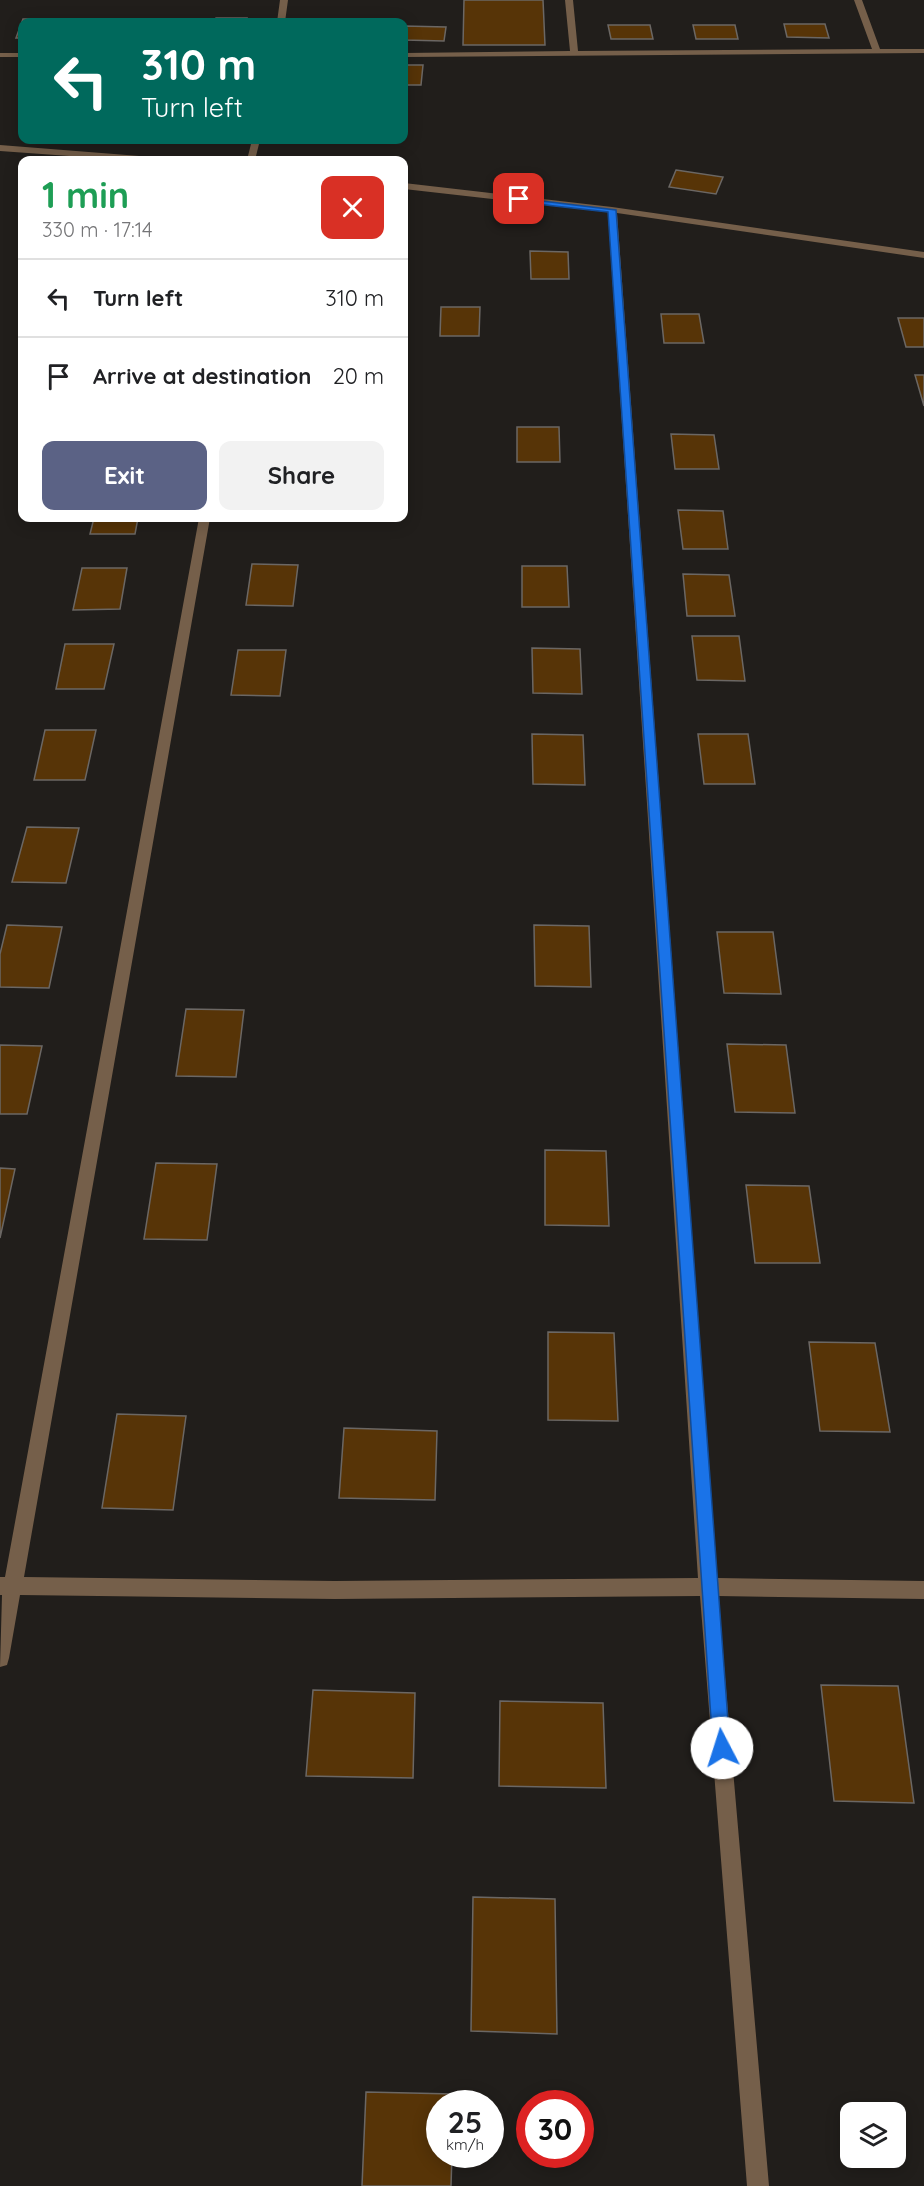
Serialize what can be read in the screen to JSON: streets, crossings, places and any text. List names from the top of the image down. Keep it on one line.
{"page":{"turn":["310 m","Turn left"],"heading":["1 min","330 m · 17:14"],"list":[{"name":"Turn left","value":"310 m"},{"name":"Arrive at destination","value":"20 m"}],"buttons":["Exit","Share"],"speed":"25 km/h","limit":"30"}}
